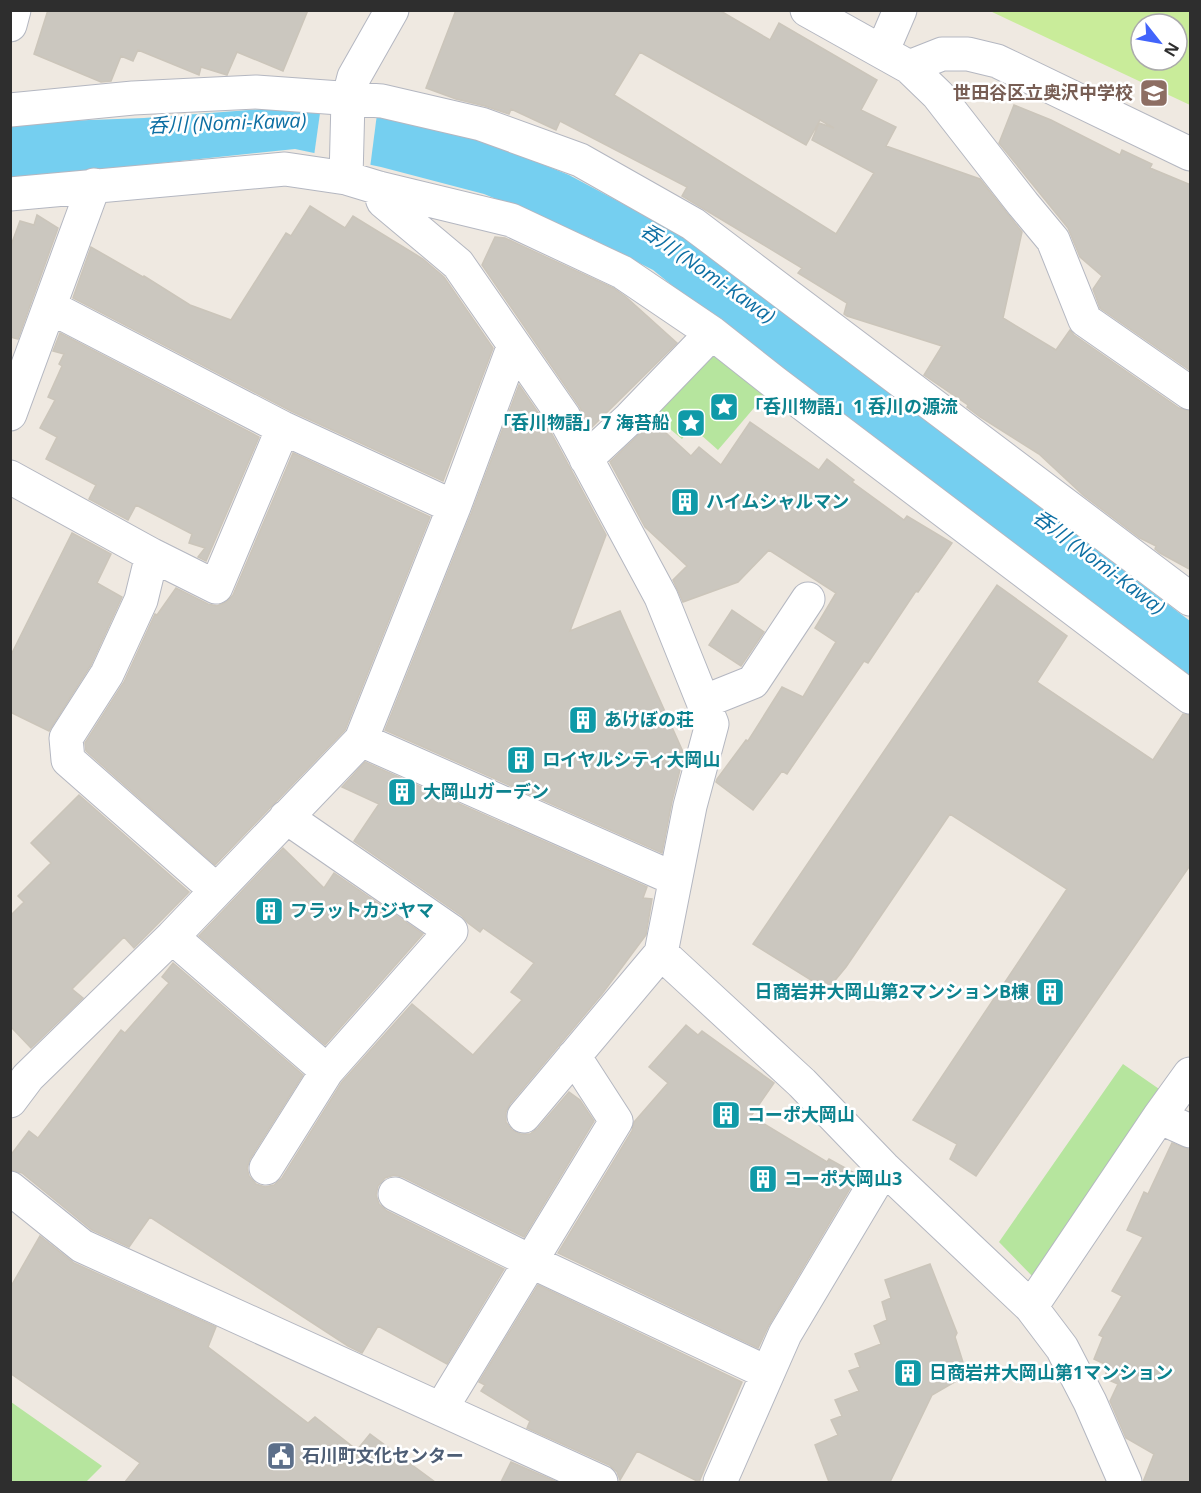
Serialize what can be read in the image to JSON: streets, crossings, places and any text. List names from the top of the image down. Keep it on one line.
{"water":["呑川 (Nomi-Kawa)"],"places":{"school or university":["世田谷区立奥沢中学校"],"place":["「呑川物語」1 呑川の源流","「呑川物語」7 海苔船"],"building":["ハイムシャルマン","あけぼの荘","ロイヤルシティ大岡山","大岡山ガーデン","フラットカジヤマ","日商岩井大岡山第2マンションB棟","コーポ大岡山","コーポ大岡山3","日商岩井大岡山第1マンション"],"public building":["石川町文化センター"]},"north":"bottom right"}
